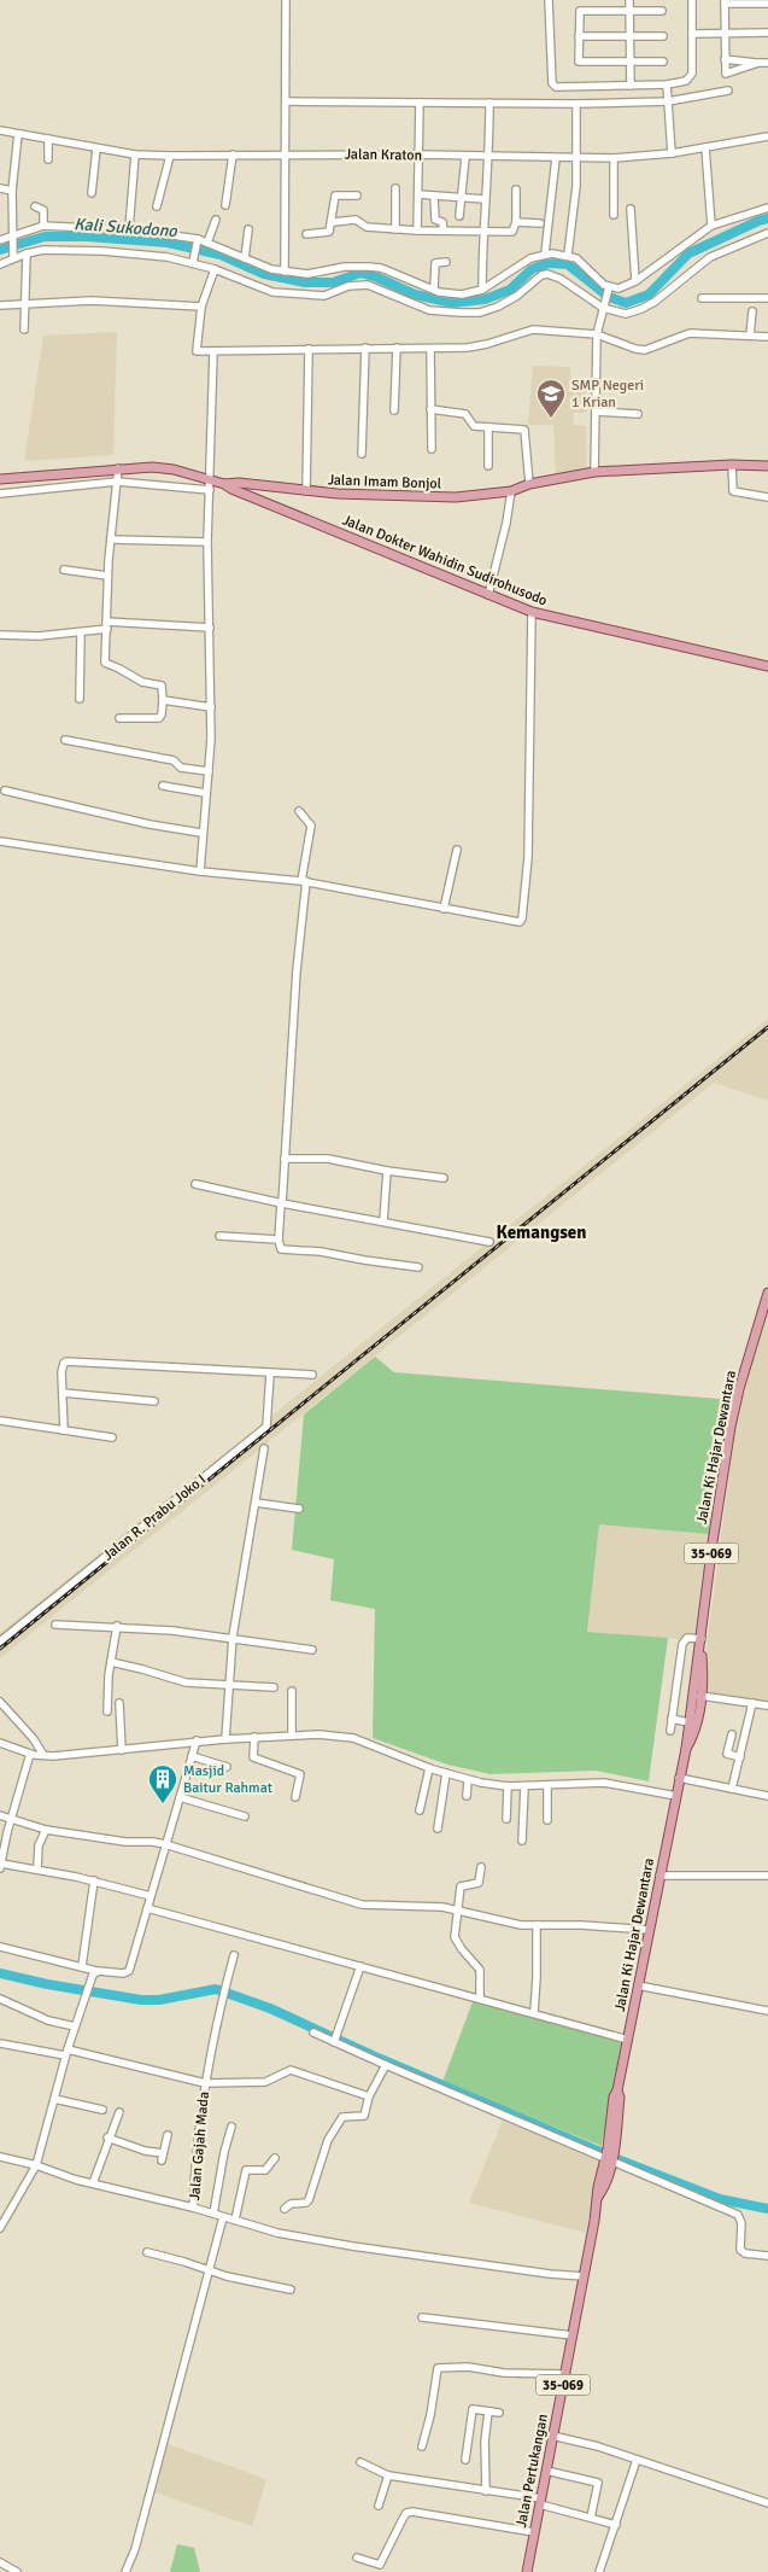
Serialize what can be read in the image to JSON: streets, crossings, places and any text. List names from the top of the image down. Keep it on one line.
{"streets":{"main road":["Jalan Imam Bonjol","Jalan Dokter Wahidin Sudirohusodo","Jalan Ki Hajar Dewantara","35-069","Jalan Pertukangan"],"street":["Jalan Kraton","Jalan R. Prabu Joko I","Jalan Gajah Mada"]},"crossings":[["Jalan Imam Bonjol","Jalan Dokter Wahidin Sudirohusodo"],["Jalan Ki Hajar Dewantara","Jalan Pertukangan"]],"districts":["Kemangsen"],"water":["Kali Sukodono"],"places":{"school or university":["SMP Negeri 1 Krian"],"building":["Masjid Baitur Rahmat"]}}
